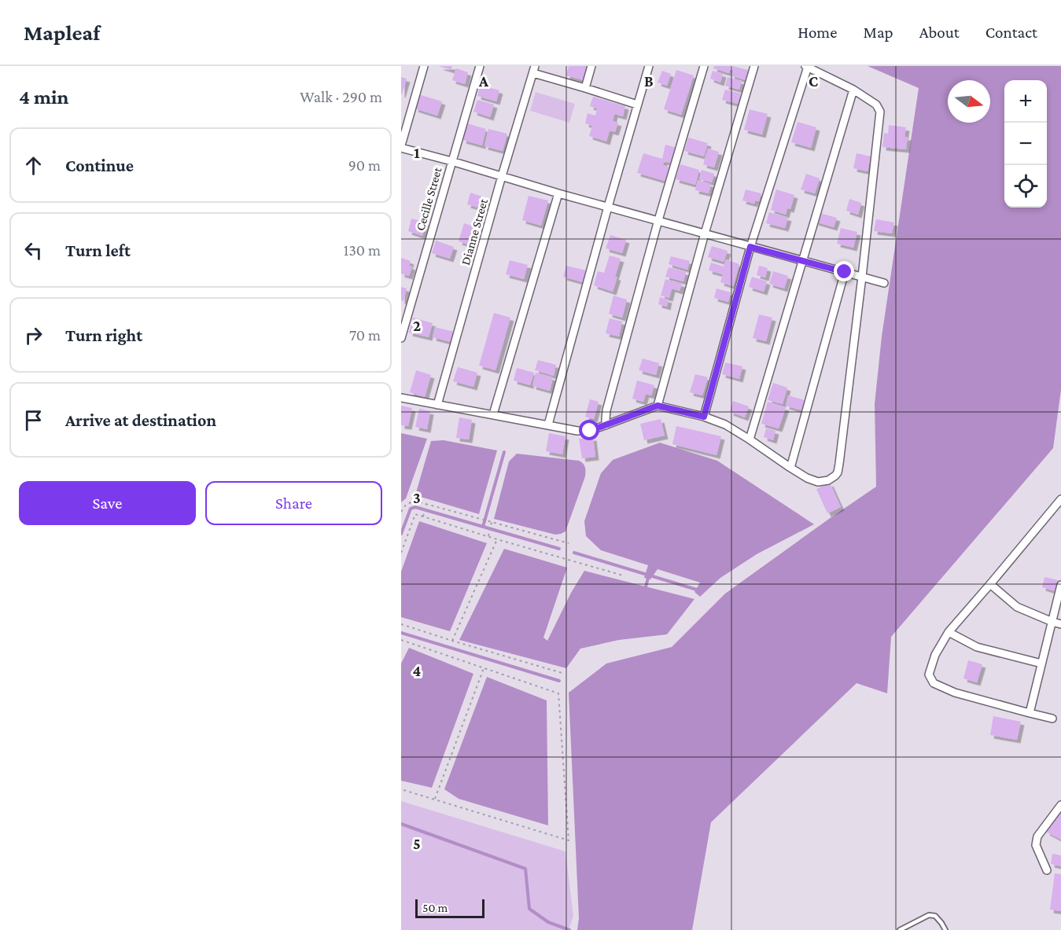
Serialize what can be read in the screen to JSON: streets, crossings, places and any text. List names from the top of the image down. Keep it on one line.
{"streets":{"street":["Cecille Street","Dianne Street"]},"scale_bar":"50 m","north":"right","page":{"header":"Mapleaf","nav":["Home","Map","About","Contact"],"heading":["4 min","Walk · 290 m"],"map_buttons":["+","−"],"list":[["Continue","90 m"],["Turn left","130 m"],["Turn right","70 m"],"Arrive at destination"],"buttons":["Save","Share"],"scale":"50 m"},"grid":{"columns":["A","B","C"],"rows":["1","2","3","4","5"]}}
